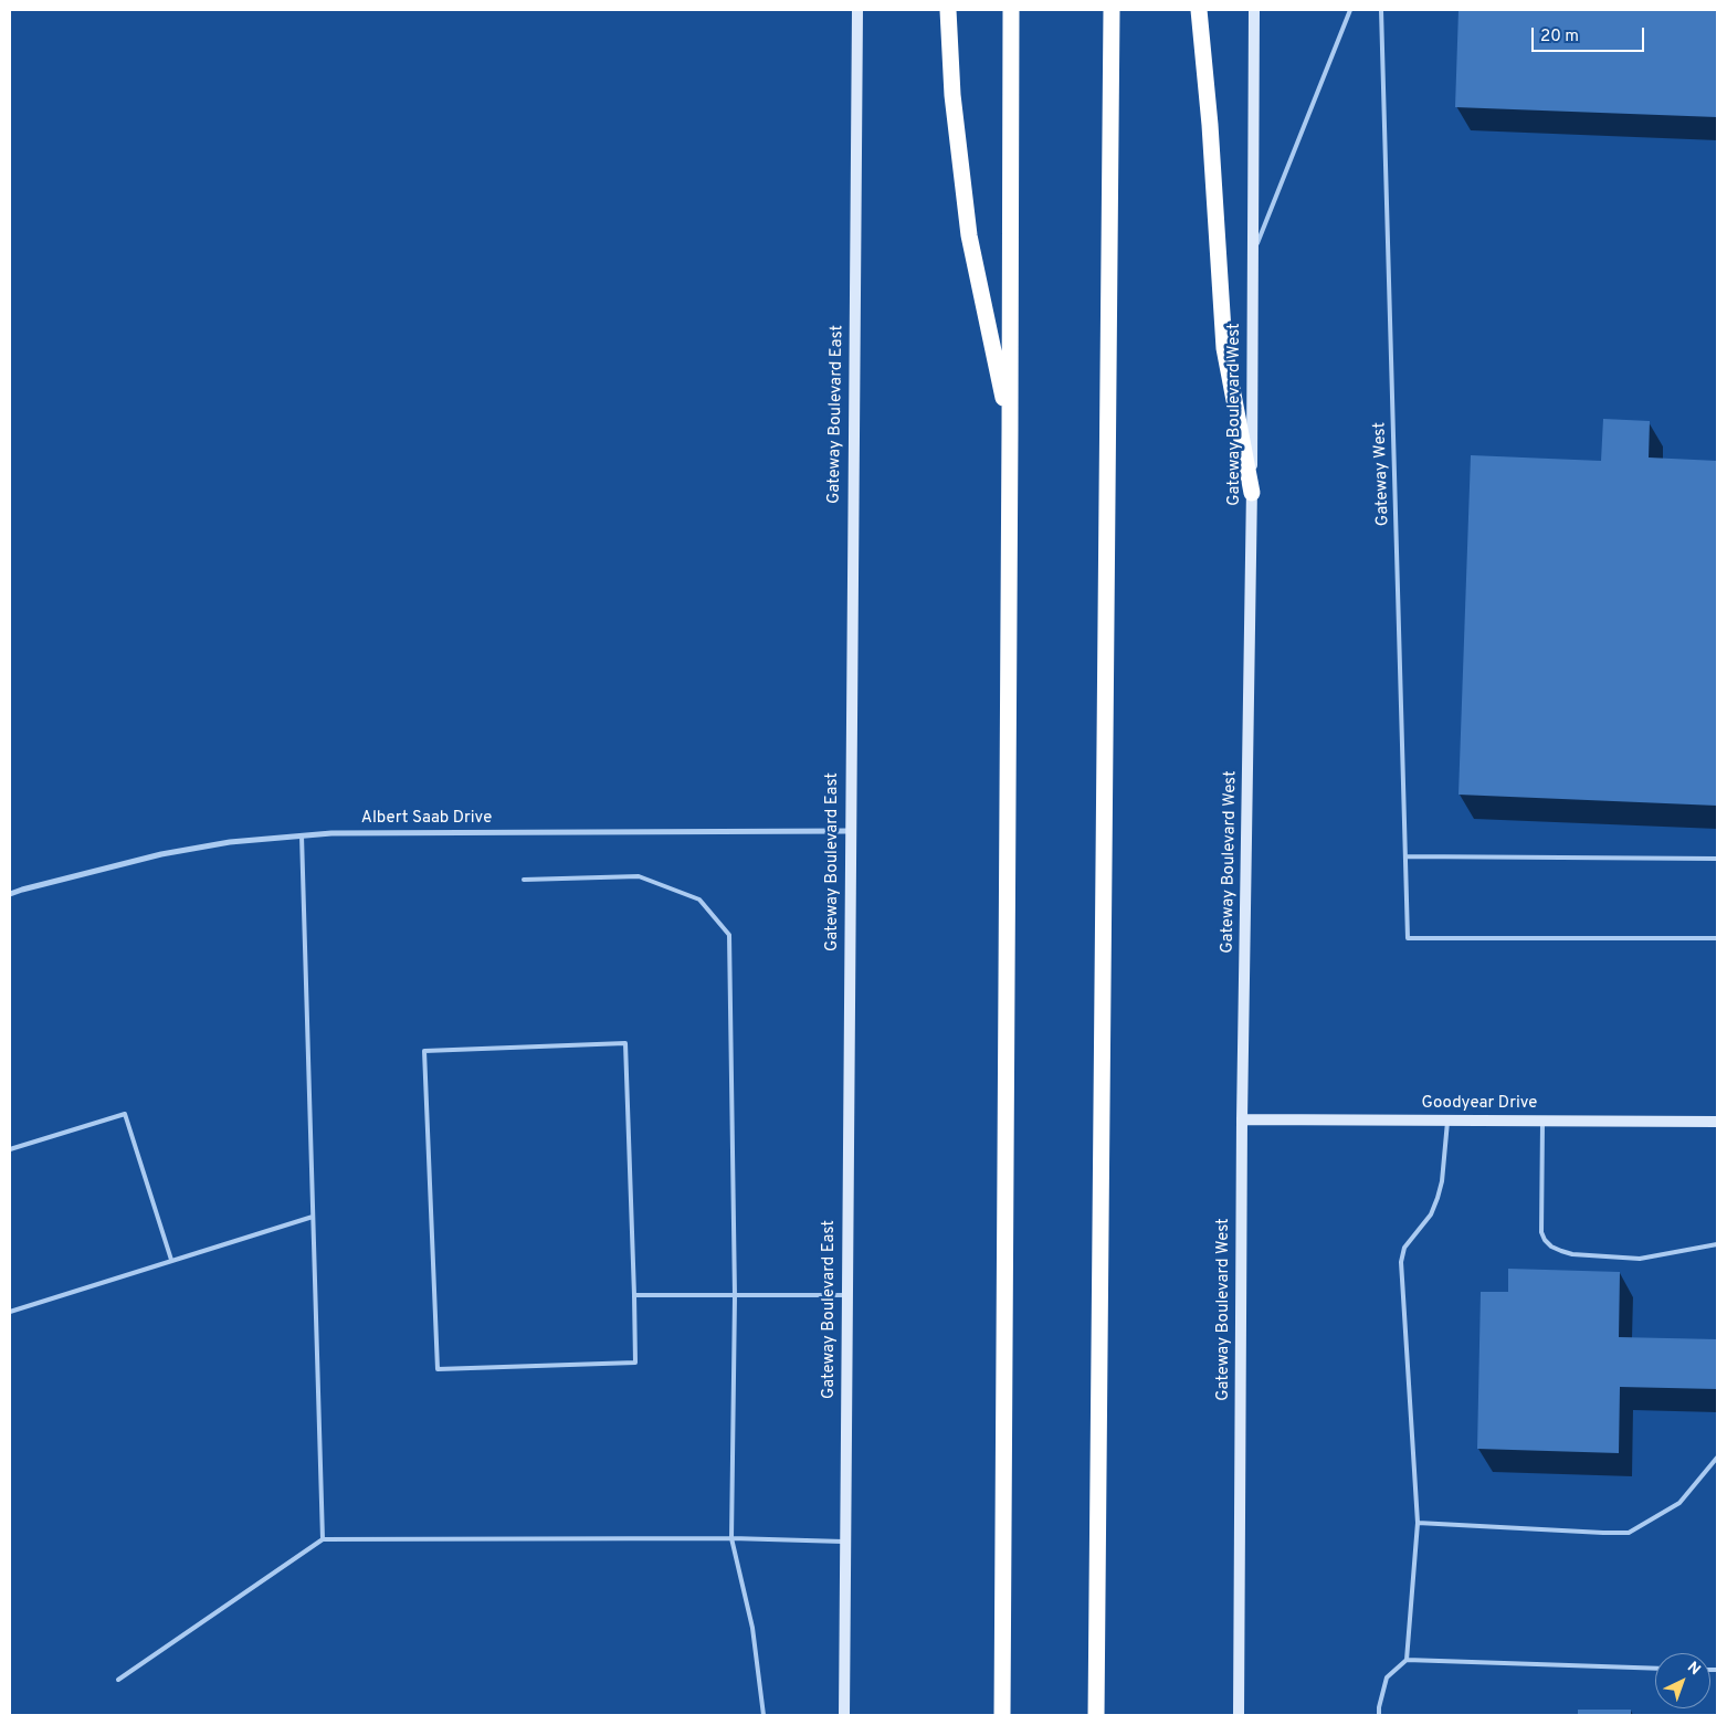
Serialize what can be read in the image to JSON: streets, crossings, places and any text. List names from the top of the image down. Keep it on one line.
{"streets":{"main road":["Gateway Boulevard East","Gateway Boulevard West","Goodyear Drive"],"street":["Albert Saab Drive"],"lane":["Gateway West"]},"crossings":[["Gateway Boulevard East","Albert Saab Drive"],["Gateway Boulevard West","Goodyear Drive"]],"scale_bar":"20 m","north":"top right"}
